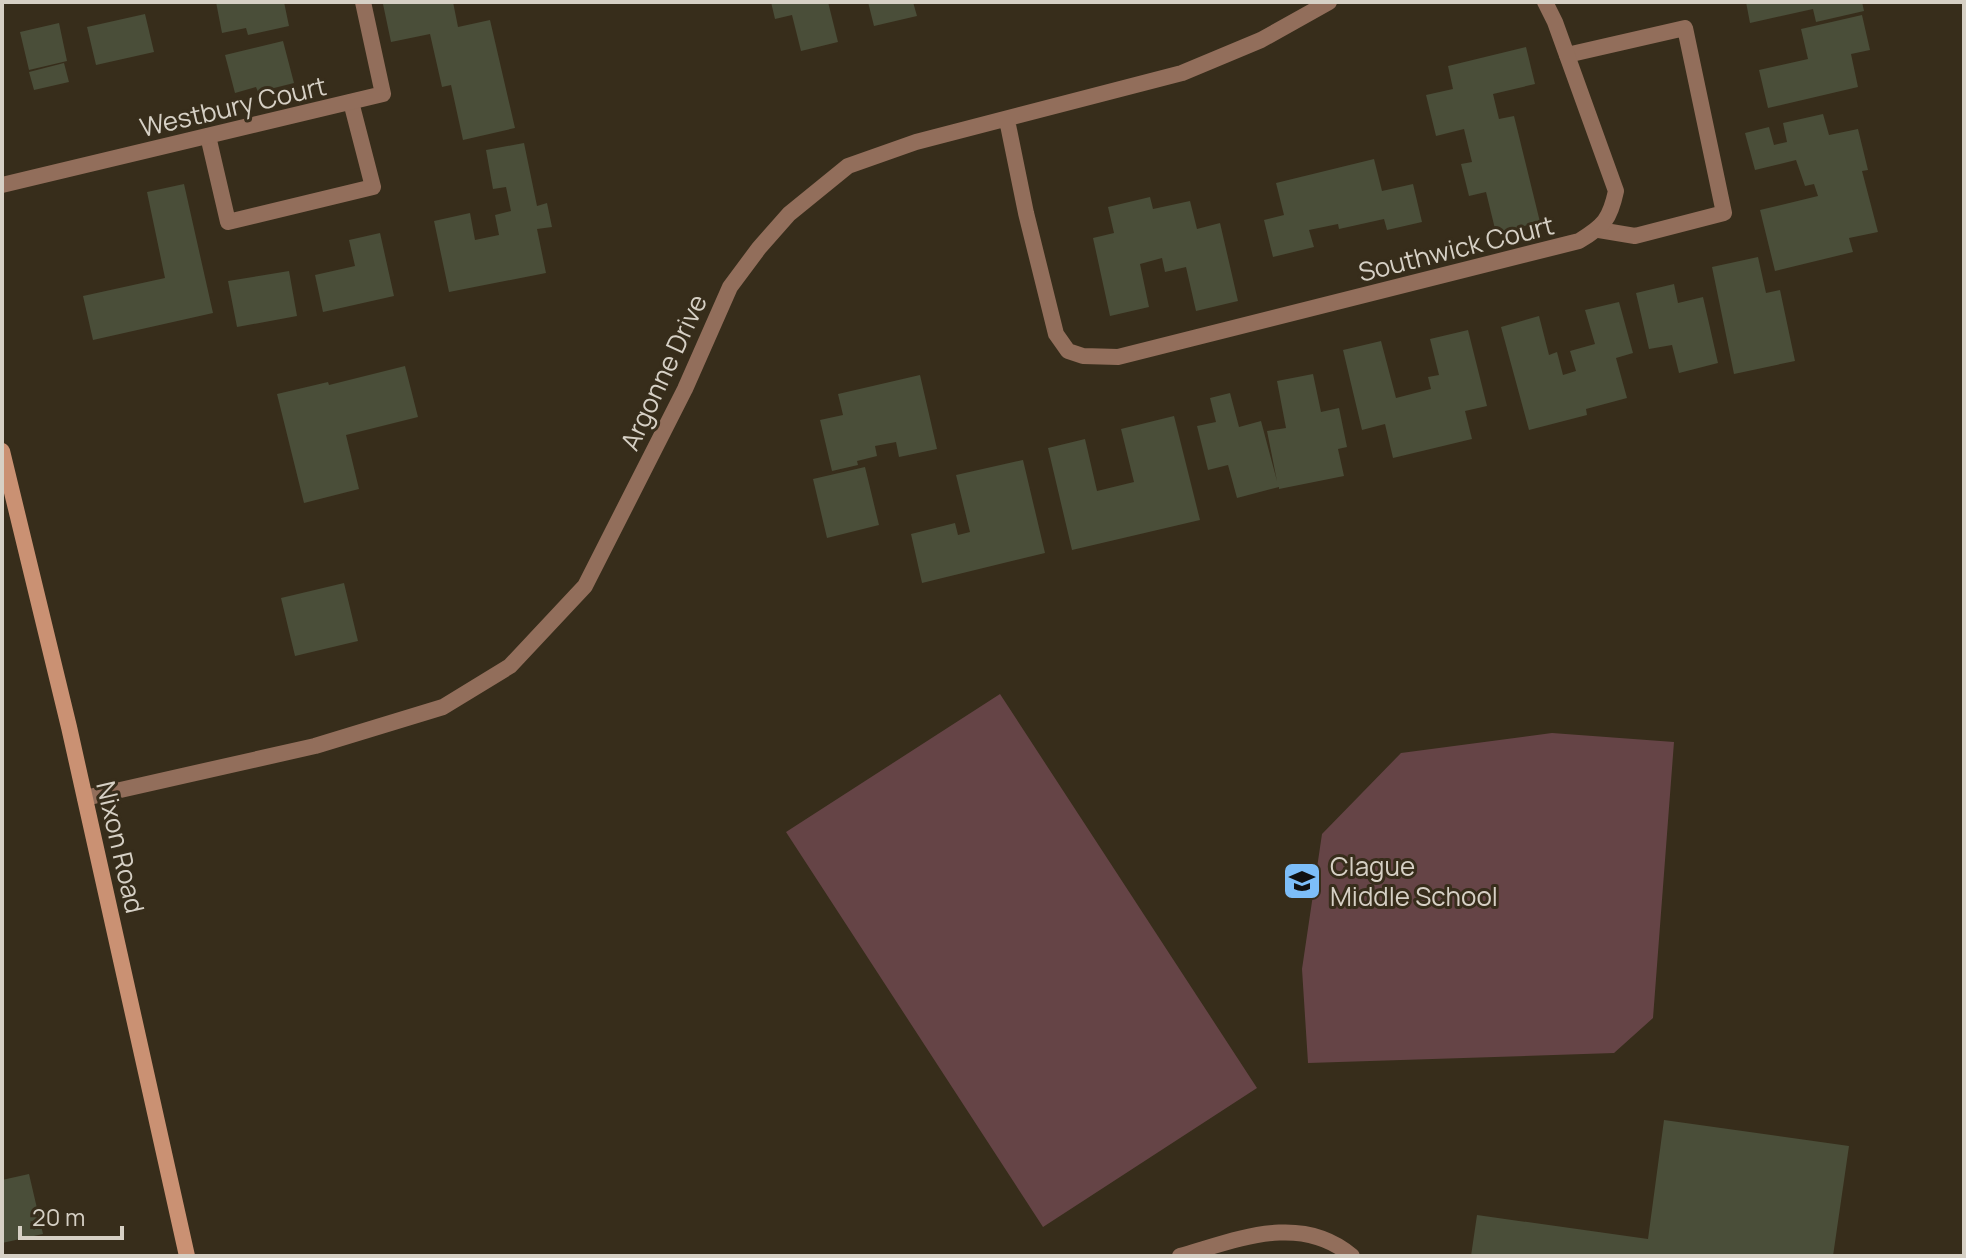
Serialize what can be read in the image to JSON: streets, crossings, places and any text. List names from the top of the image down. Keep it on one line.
{"streets":{"main road":["Nixon Road"],"street":["Westbury Court","Southwick Court","Argonne Drive"]},"crossings":[["Southwick Court","Argonne Drive"],["Argonne Drive","Nixon Road"]],"places":{"school or university":["Clague Middle School"]},"scale_bar":"20 m"}
